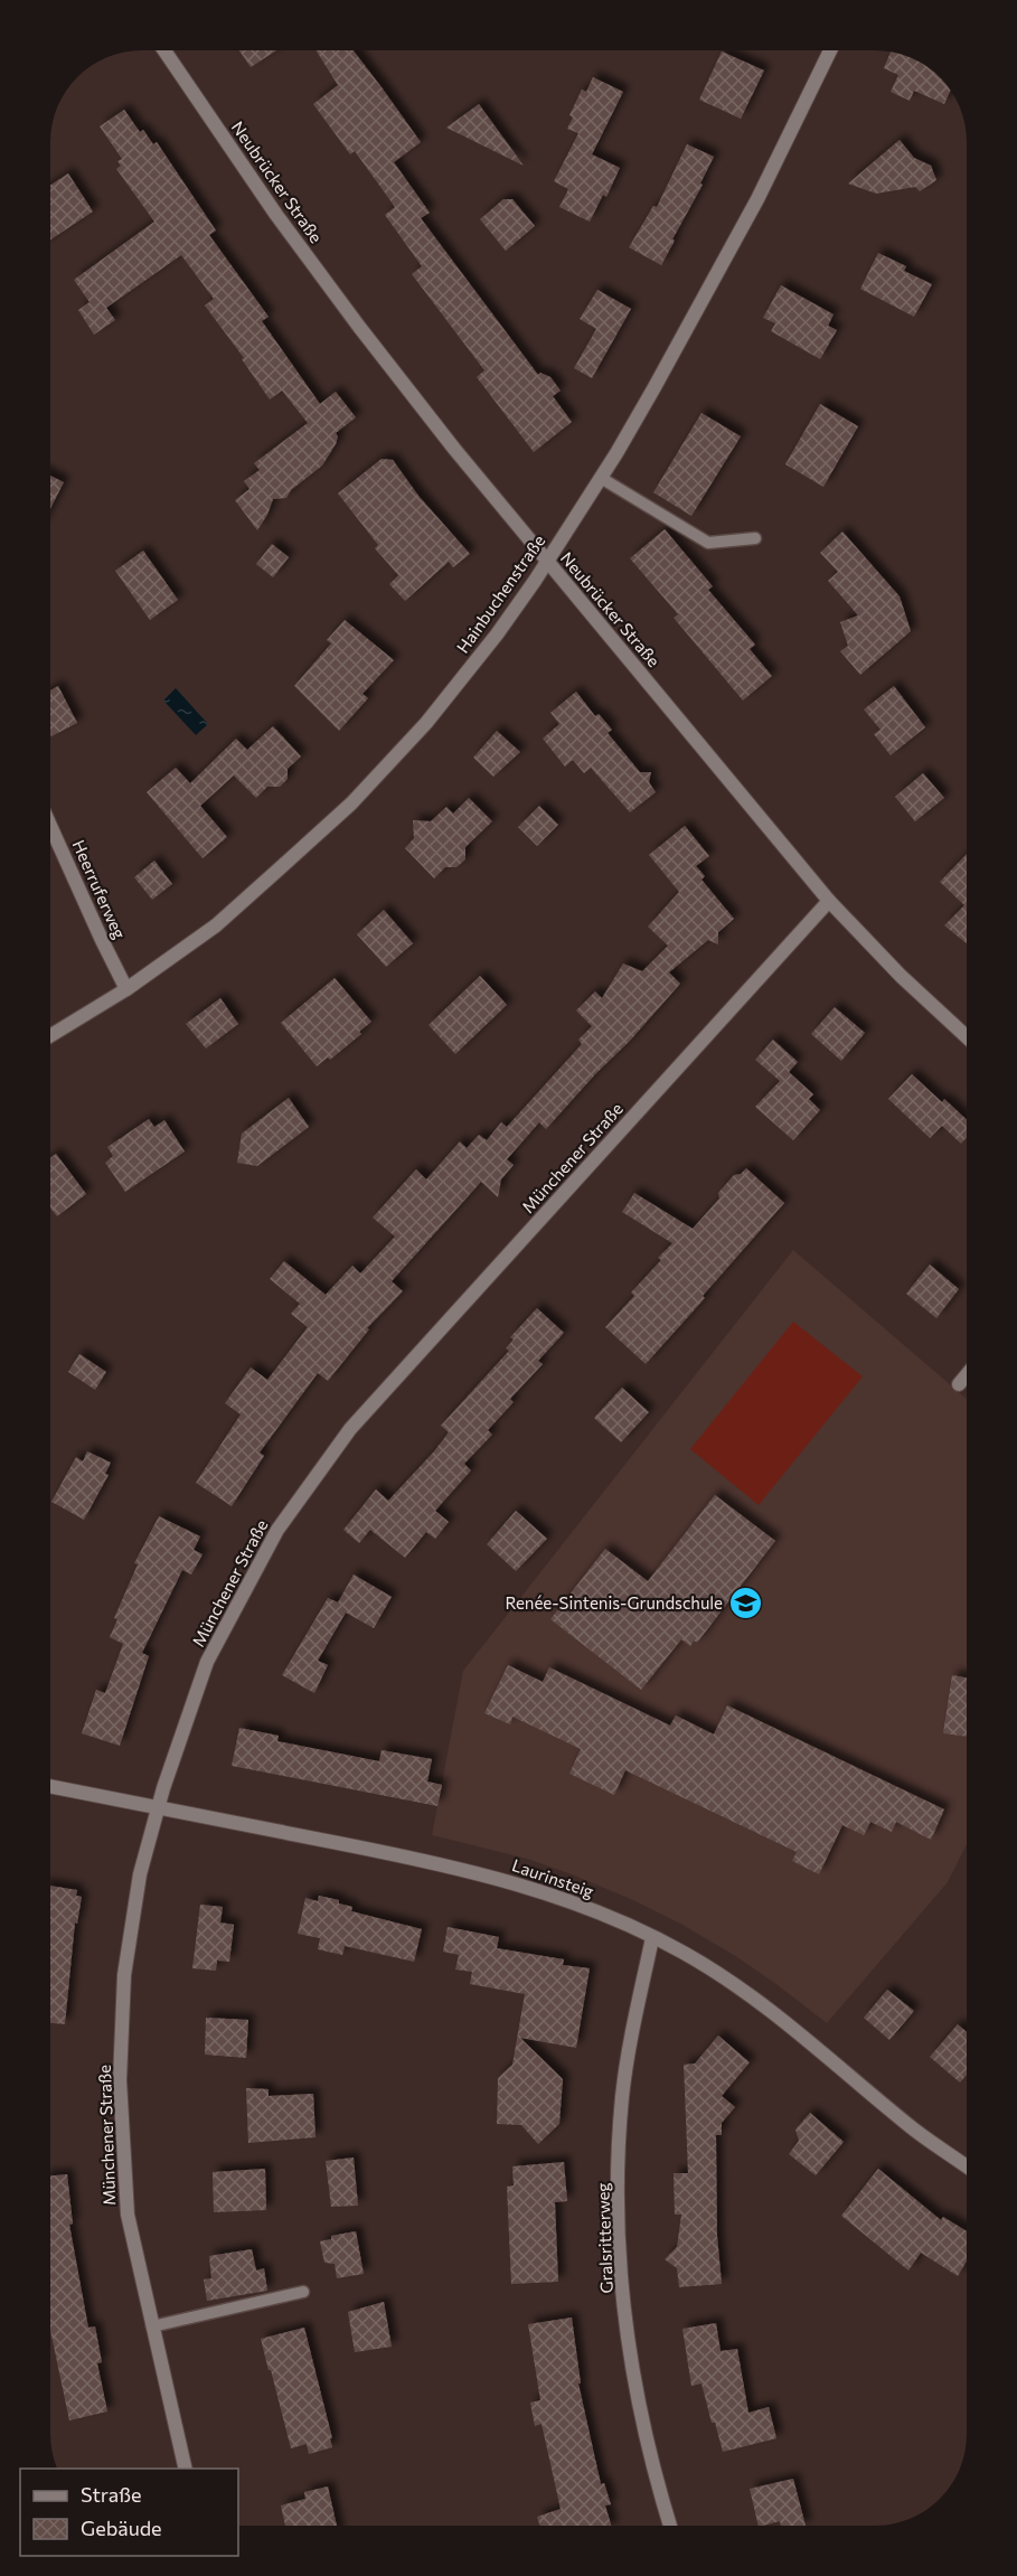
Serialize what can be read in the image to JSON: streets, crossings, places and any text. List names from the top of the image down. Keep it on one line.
{"streets":{"street":["Neubrücker Straße","Hainbuchenstraße","Heerruferweg","Münchener Straße","Laurinsteig","Gralsritterweg"]},"crossings":[["Neubrücker Straße","Hainbuchenstraße"],["Neubrücker Straße","Münchener Straße"],["Hainbuchenstraße","Heerruferweg"],["Münchener Straße","Laurinsteig"],["Laurinsteig","Gralsritterweg"]],"places":{"school or university":["Renée-Sintenis-Grundschule"]},"legend":["Straße","Gebäude"]}
